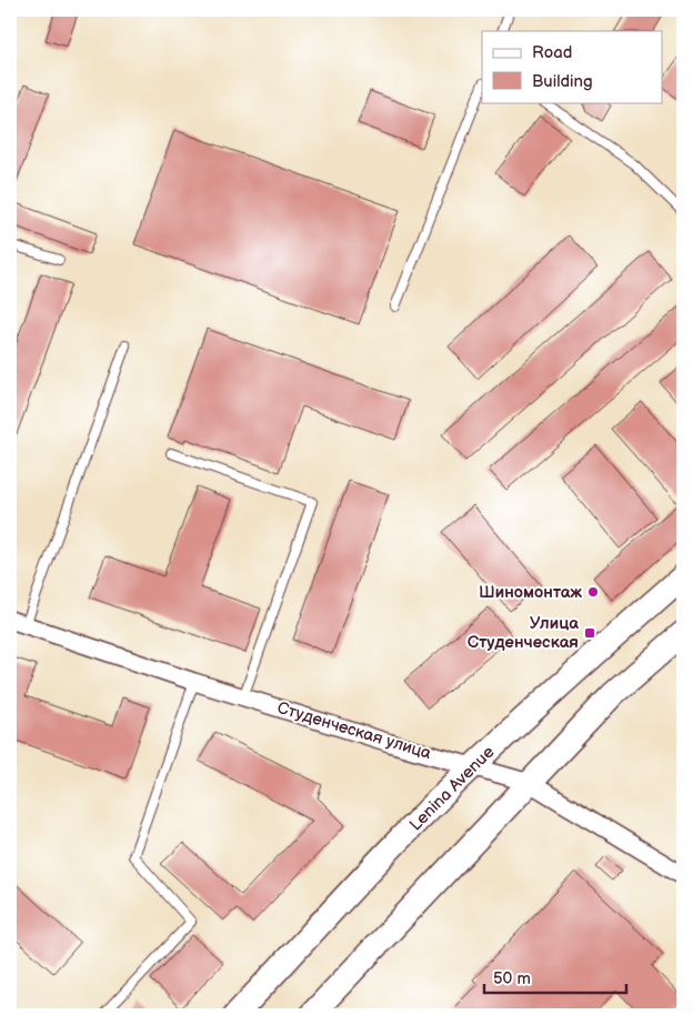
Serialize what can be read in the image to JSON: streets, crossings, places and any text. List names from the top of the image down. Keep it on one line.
{"streets":{"main road":["Lenina Avenue"],"street":["Студенческая улица"]},"crossings":[["Студенческая улица","Lenina Avenue"]],"places":{"other":["Шиномонтаж"],"transit":["Улица Студенческая"]},"legend":["Road","Building"],"scale_bar":"50 m"}
